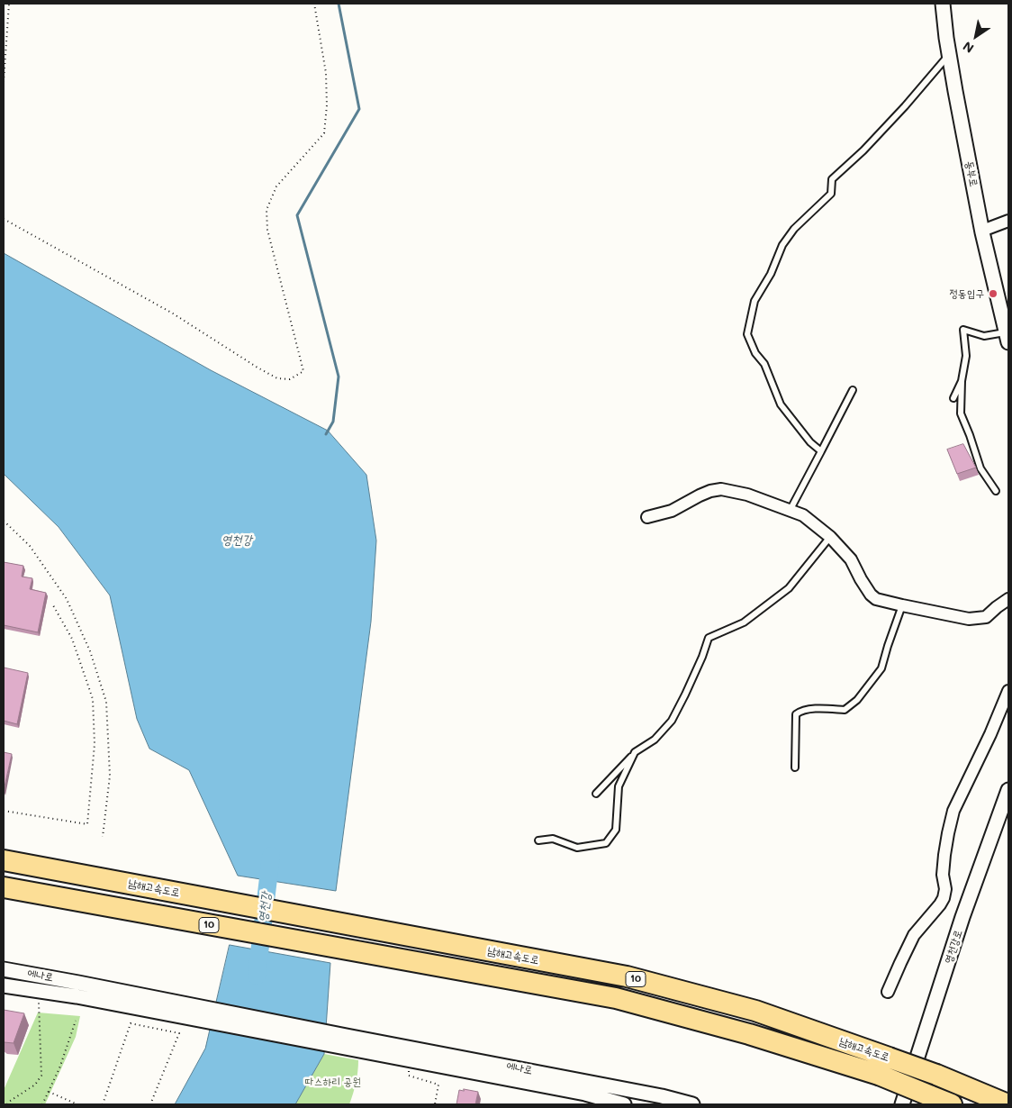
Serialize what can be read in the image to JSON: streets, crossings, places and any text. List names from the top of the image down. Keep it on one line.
{"streets":{"highway":["남해고속도로","10"],"street":["동부로","영천강로","에나로"]},"water":["영천강"],"parks":["따스하리 공원"],"places":["정동입구"],"north":"bottom left"}
